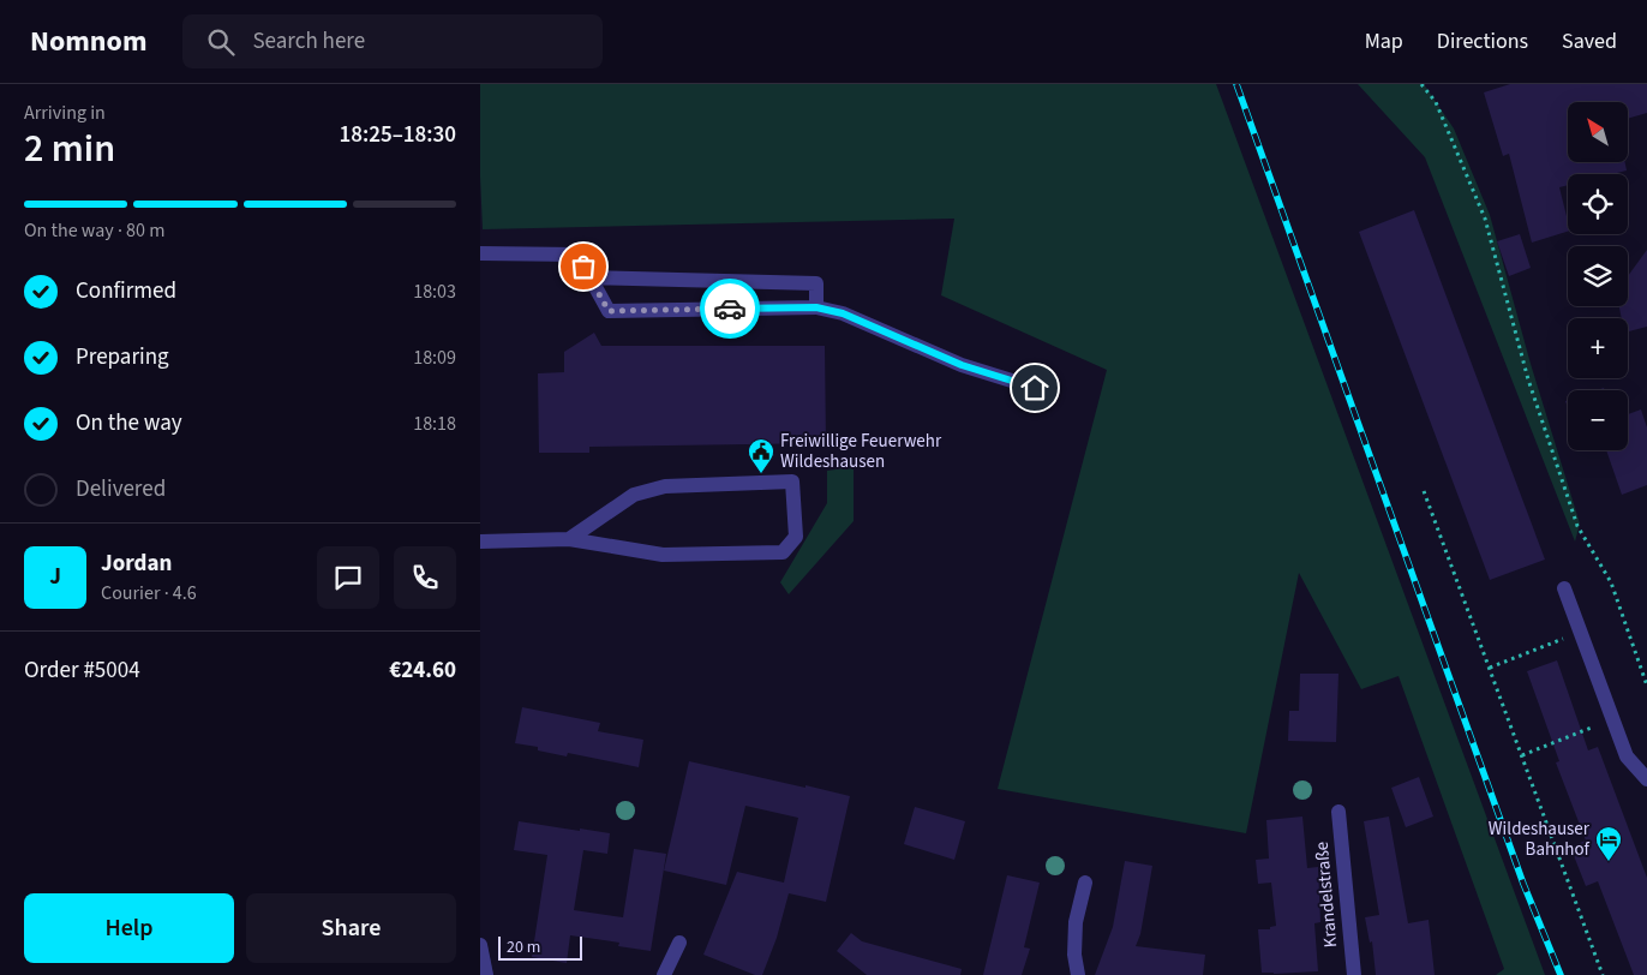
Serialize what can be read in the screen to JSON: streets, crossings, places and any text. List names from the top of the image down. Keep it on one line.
{"streets":{"street":["Krandelstraße"]},"places":{"public building":["Freiwillige Feuerwehr Wildeshausen"],"hotel":["Wildeshauser Bahnhof"]},"scale_bar":"20 m","north":"top left","page":{"header":"Nomnom","search":"Search here","nav":["Map","Directions","Saved"],"heading":["2 min","Arriving in","18:25–18:30"],"panel":["Jordan","Courier · 4.6","Order #5004","€24.60"],"map_buttons":["+","−"],"bar":"On the way · 80 m","list":[["Confirmed","18:03"],["Preparing","18:09"],["On the way","18:18"],"Delivered"],"round":"J","buttons":["Help","Share"],"scale":"20 m"}}
